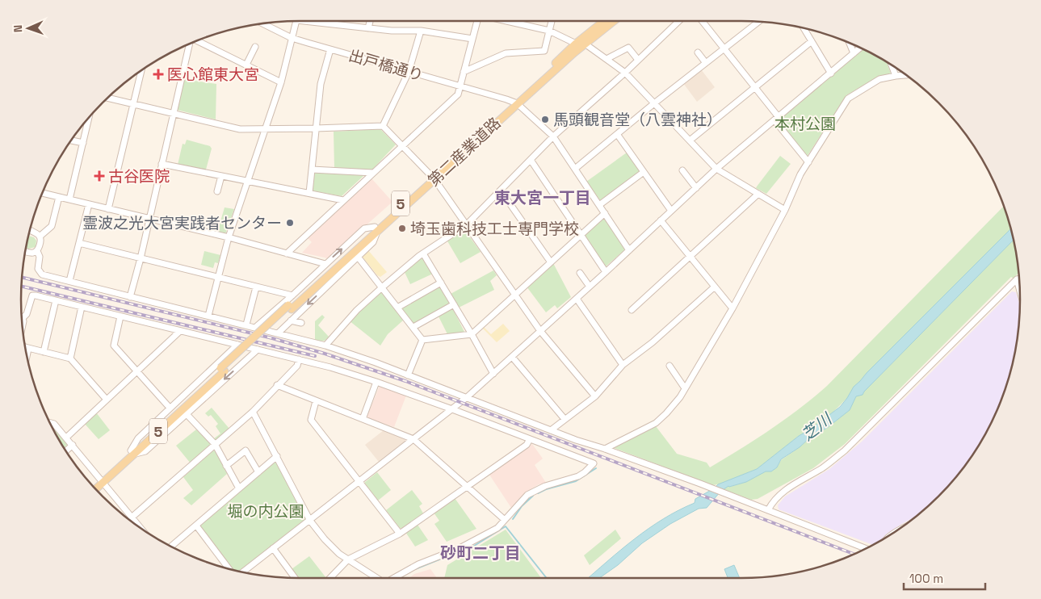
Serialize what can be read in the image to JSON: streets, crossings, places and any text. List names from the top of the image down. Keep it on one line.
{"streets":{"main road":["第二産業道路","5"],"street":["出戸橋通り"]},"crossings":[["出戸橋通り","第二産業道路"],["第二産業道路","5"]],"districts":["東大宮一丁目","砂町二丁目"],"water":["芝川"],"parks":["本村公園","堀の内公園"],"places":{"health":["医心館東大宮","古谷医院"],"other":["馬頭観音堂（八雲神社）","霊波之光大宮実践者センター","埼玉歯科技工士専門学校"]},"scale_bar":"100 m","north":"left"}
